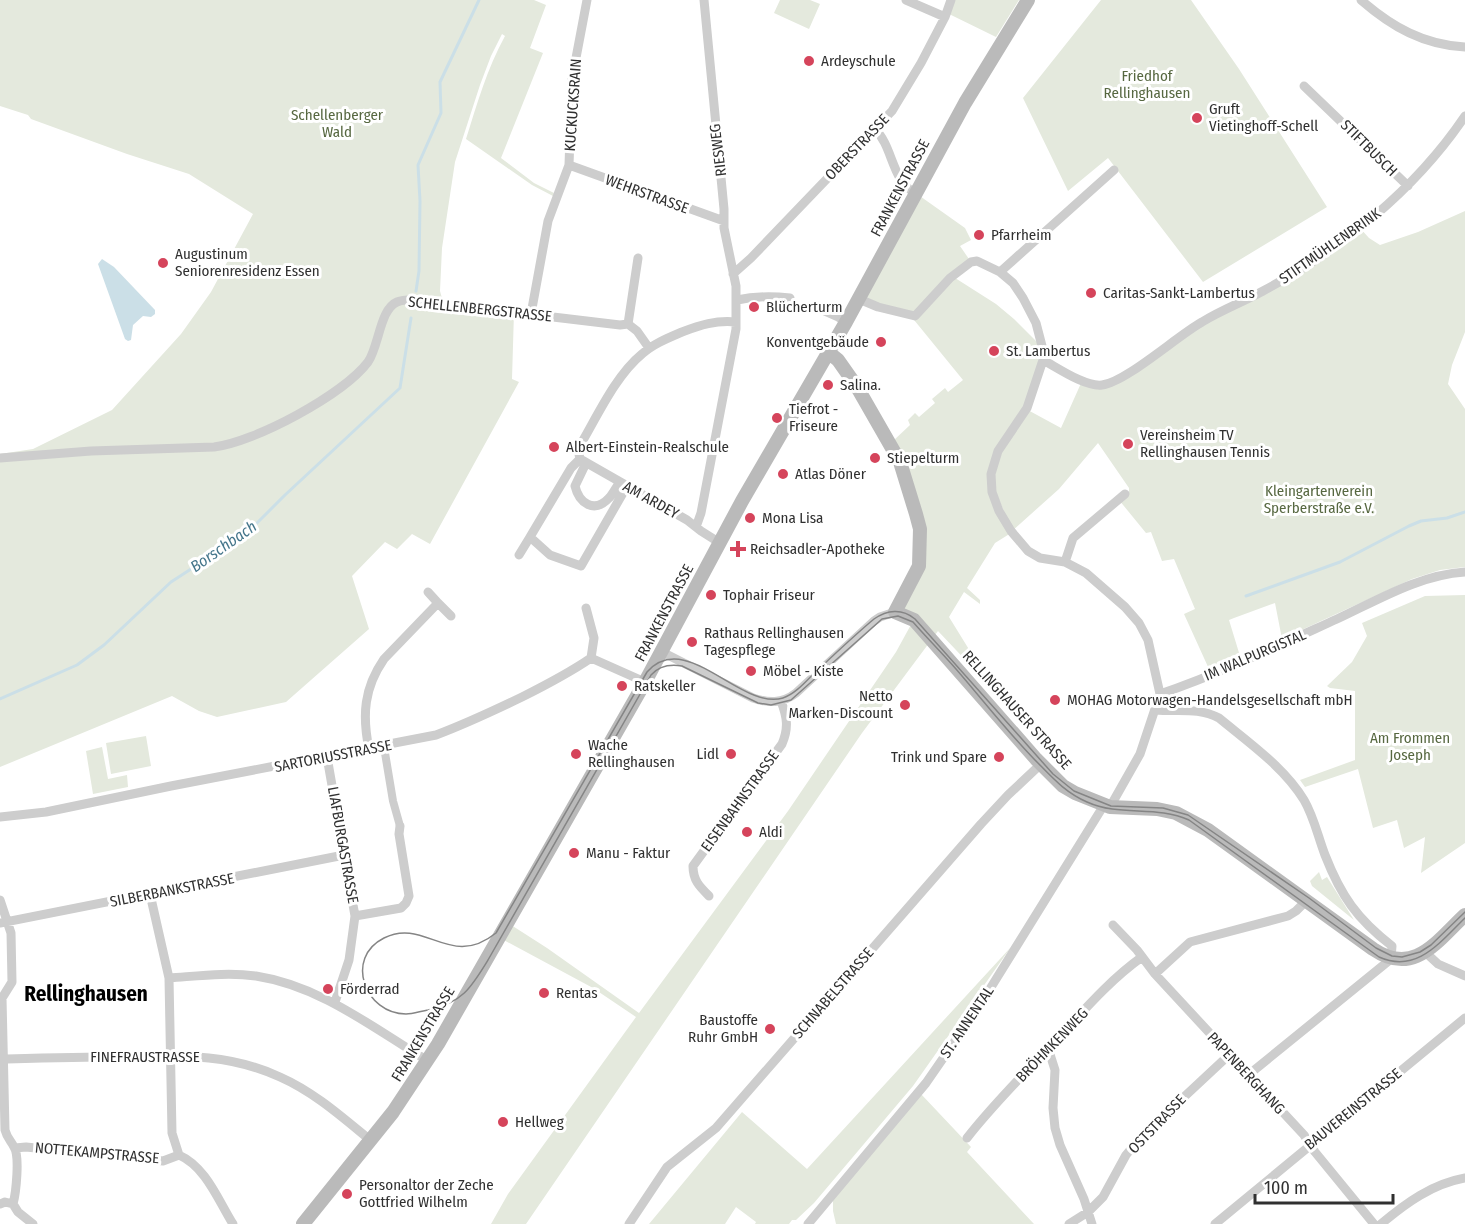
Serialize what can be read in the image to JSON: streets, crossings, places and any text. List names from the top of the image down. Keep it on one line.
{"streets":{"main road":["FRANKENSTRASSE","RELLINGHAUSER STRASSE"],"street":["KUCKUCKSRAIN","OBERSTRASSE","STIFTBUSCH","RIESWEG","WEHRSTRASSE","STIFTMÜHLENBRINK","SCHELLENBERGSTRASSE","AM ARDEY","IM WALPURGISTAL","SARTORIUSSTRASSE","EISENBAHNSTRASSE","LIAFBURGASTRASSE","SILBERBANKSTRASSE","SCHNABELSTRASSE","ST. ANNENTAL","BRÖHMKENWEG","FINEFRAUSTRASSE","PAPENBERGHANG","BAUVEREINSTRASSE","OSTSTRASSE","NOTTEKAMPSTRASSE"]},"crossings":[["KUCKUCKSRAIN","WEHRSTRASSE"],["KUCKUCKSRAIN","SCHELLENBERGSTRASSE"],["OBERSTRASSE","RIESWEG"],["STIFTBUSCH","STIFTMÜHLENBRINK"],["RIESWEG","WEHRSTRASSE"],["FRANKENSTRASSE","AM ARDEY"],["FRANKENSTRASSE","FINEFRAUSTRASSE"],["RELLINGHAUSER STRASSE","SCHNABELSTRASSE"],["RELLINGHAUSER STRASSE","ST. ANNENTAL"],["SARTORIUSSTRASSE","LIAFBURGASTRASSE"],["LIAFBURGASTRASSE","SILBERBANKSTRASSE"],["BRÖHMKENWEG","PAPENBERGHANG"],["PAPENBERGHANG","BAUVEREINSTRASSE"],["PAPENBERGHANG","OSTSTRASSE"]],"districts":["Rellinghausen"],"water":["Borschbach"],"parks":["Friedhof Rellinghausen","Schellenberger Wald","Kleingartenverein Sperberstraße e.V.","Am Frommen Joseph"],"places":{"other":["Ardeyschule","Gruft Vietinghoff-Schell","Pfarrheim","Augustinum Seniorenresidenz Essen","Caritas-Sankt-Lambertus","Blücherturm","Konventgebäude","St. Lambertus","Salina.","Tiefrot - Friseure","Vereinsheim TV Rellinghausen Tennis","Albert-Einstein-Realschule","Stiepelturm","Atlas Döner","Mona Lisa","Tophair Friseur","Rathaus Rellinghausen Tagespflege","Möbel - Kiste","Ratskeller","MOHAG Motorwagen-Handelsgesellschaft mbH","Netto Marken-Discount","Wache Rellinghausen","Lidl","Trink und Spare","Aldi","Manu - Faktur","Förderrad","Rentas","Baustoffe Ruhr GmbH","Hellweg","Personaltor der Zeche Gottfried Wilhelm"],"health":["Reichsadler-Apotheke"]},"scale_bar":"100 m"}
